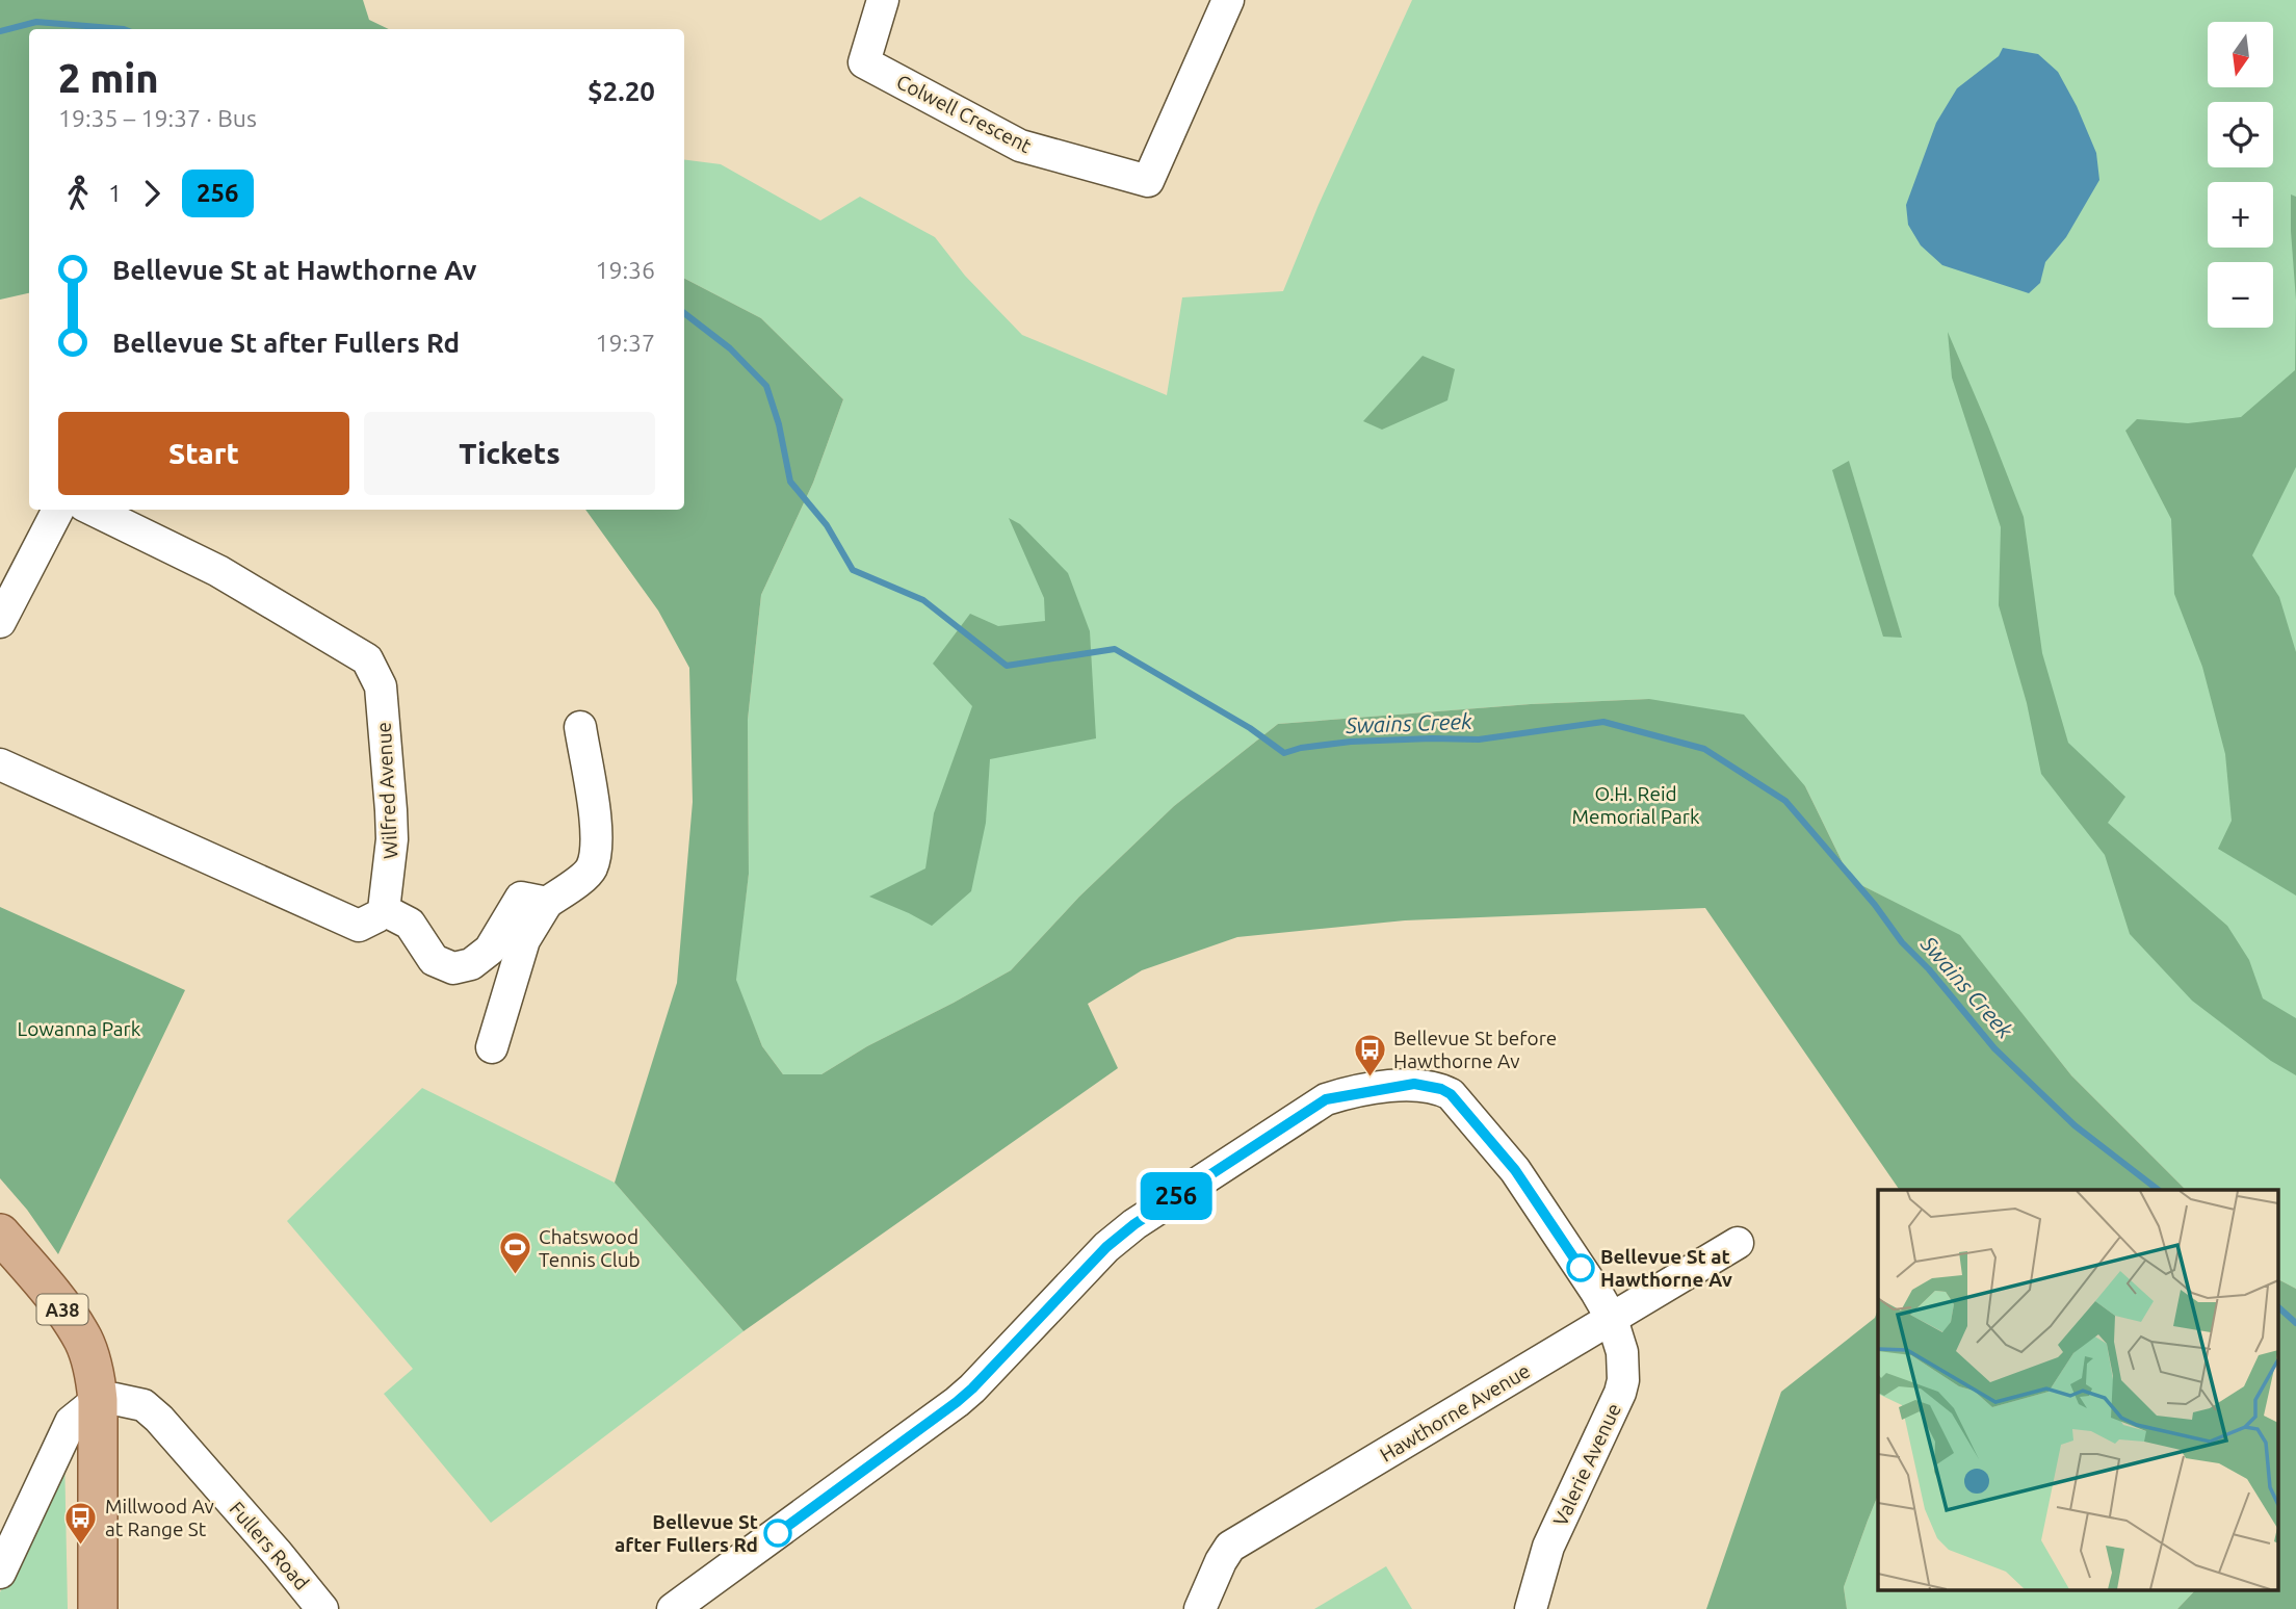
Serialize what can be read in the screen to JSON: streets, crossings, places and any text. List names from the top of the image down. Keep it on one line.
{"streets":{"main road":["A38"],"street":["Colwell Crescent","Wilfred Avenue","Hawthorne Avenue","Valerie Avenue","Fullers Road"]},"crossings":[["A38","Fullers Road"],["Hawthorne Avenue","Valerie Avenue"]],"water":["Swains Creek"],"parks":["O.H. Reid Memorial Park","Lowanna Park"],"places":{"bus stop":["Bellevue St before Hawthorne Av","Millwood Av at Range St"],"other":["Bellevue St at Hawthorne Av","Bellevue St after Fullers Rd"],"sports":["Chatswood Tennis Club"]},"lines":["bus line 256"],"north":"bottom","page":{"on_map":"256","map_buttons":["+","−"],"heading":["2 min","19:35 – 19:37 · Bus","$2.20"],"legs":["1","256"],"list":[{"name":"Bellevue St at Hawthorne Av","value":"19:36"},{"name":"Bellevue St after Fullers Rd","value":"19:37"}],"buttons":["Start","Tickets"]}}
